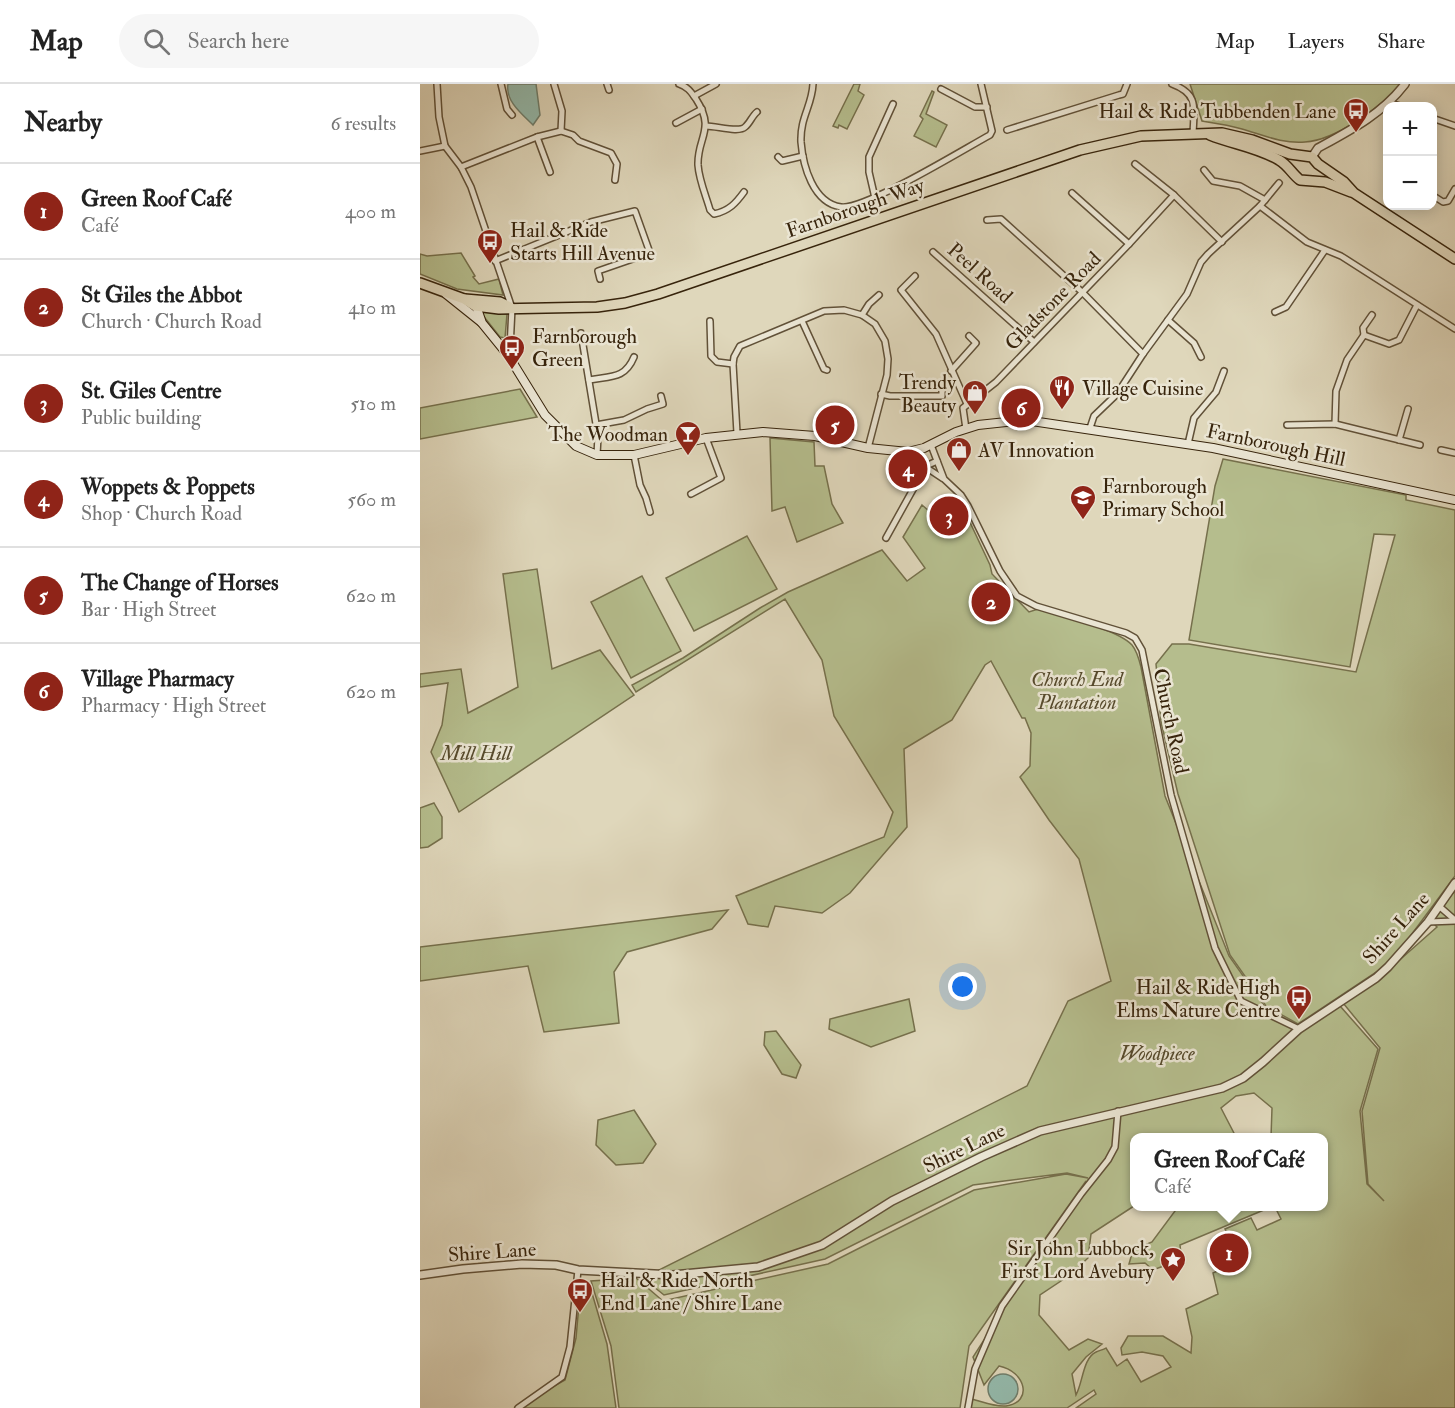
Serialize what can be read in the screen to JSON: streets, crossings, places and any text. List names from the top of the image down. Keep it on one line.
{"streets":{"highway":["Farnborough Way"],"main road":["Farnborough Hill"],"street":["Peel Road","Gladstone Road","Church Road","Shire Lane"]},"crossings":[["Peel Road","Gladstone Road"],["Farnborough Hill","Church Road"],["Church Road","Shire Lane"]],"parks":["Church End Plantation","Mill Hill","Woodpiece"],"places":{"bus stop":["Hail & Ride Tubbenden Lane","Hail & Ride Starts Hill Avenue","Farnborough Green","Hail & Ride High Elms Nature Centre","Hail & Ride North End Lane / Shire Lane"],"restaurant":["Village Cuisine"],"shop":["Trendy Beauty","AV Innovation"],"bar":["The Woodman"],"school or university":["Farnborough Primary School"],"place":["Sir John Lubbock, First Lord Avebury"]},"page":{"header":"Map","search":"Search here","nav":["Map","Layers","Share"],"heading":["Nearby","6 results"],"map_buttons":["+","−"],"list":[{"mark":"1","name":"Green Roof Café","note":"Café","value":"400 m"},{"mark":"2","name":"St Giles the Abbot","note":"Church · Church Road","value":"410 m"},{"mark":"3","name":"St. Giles Centre","note":"Public building","value":"510 m"},{"mark":"4","name":"Woppets & Poppets","note":"Shop · Church Road","value":"560 m"},{"mark":"5","name":"The Change of Horses","note":"Bar · High Street","value":"620 m"},{"mark":"6","name":"Village Pharmacy","note":"Pharmacy · High Street","value":"620 m"}],"pins":["6","5","4","3","2","1"],"popup":["Green Roof Café","Café"]}}
